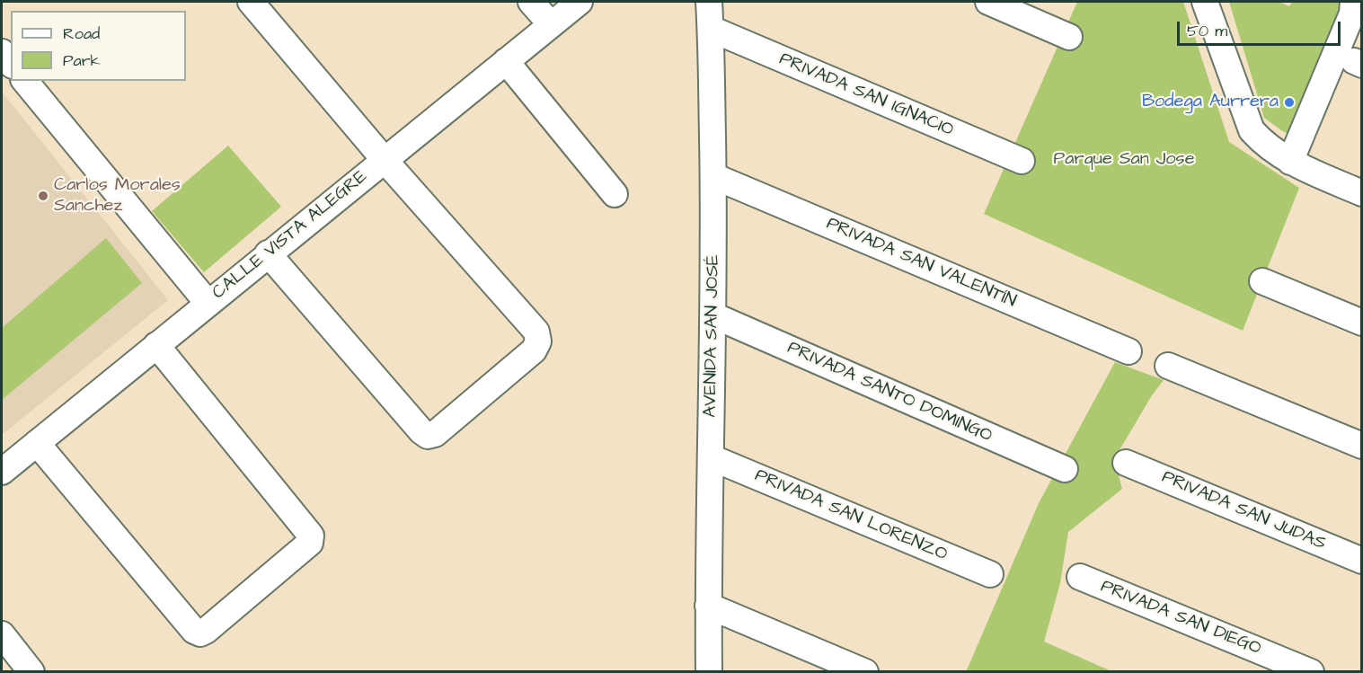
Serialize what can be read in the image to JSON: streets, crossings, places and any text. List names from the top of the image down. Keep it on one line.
{"streets":{"street":["PRIVADA SAN IGNACIO","CALLE VISTA ALEGRE","PRIVADA SAN VALENTÍN","AVENIDA SAN JOSÉ","PRIVADA SANTO DOMINGO","PRIVADA SAN JUDAS","PRIVADA SAN LORENZO","PRIVADA SAN DIEGO"]},"crossings":[["PRIVADA SAN IGNACIO","AVENIDA SAN JOSÉ"],["PRIVADA SAN VALENTÍN","AVENIDA SAN JOSÉ"],["AVENIDA SAN JOSÉ","PRIVADA SANTO DOMINGO"],["AVENIDA SAN JOSÉ","PRIVADA SAN LORENZO"]],"parks":["Parque San Jose"],"places":["Bodega Aurrera","Carlos Morales Sanchez"],"legend":["Road","Park"],"scale_bar":"50 m"}
